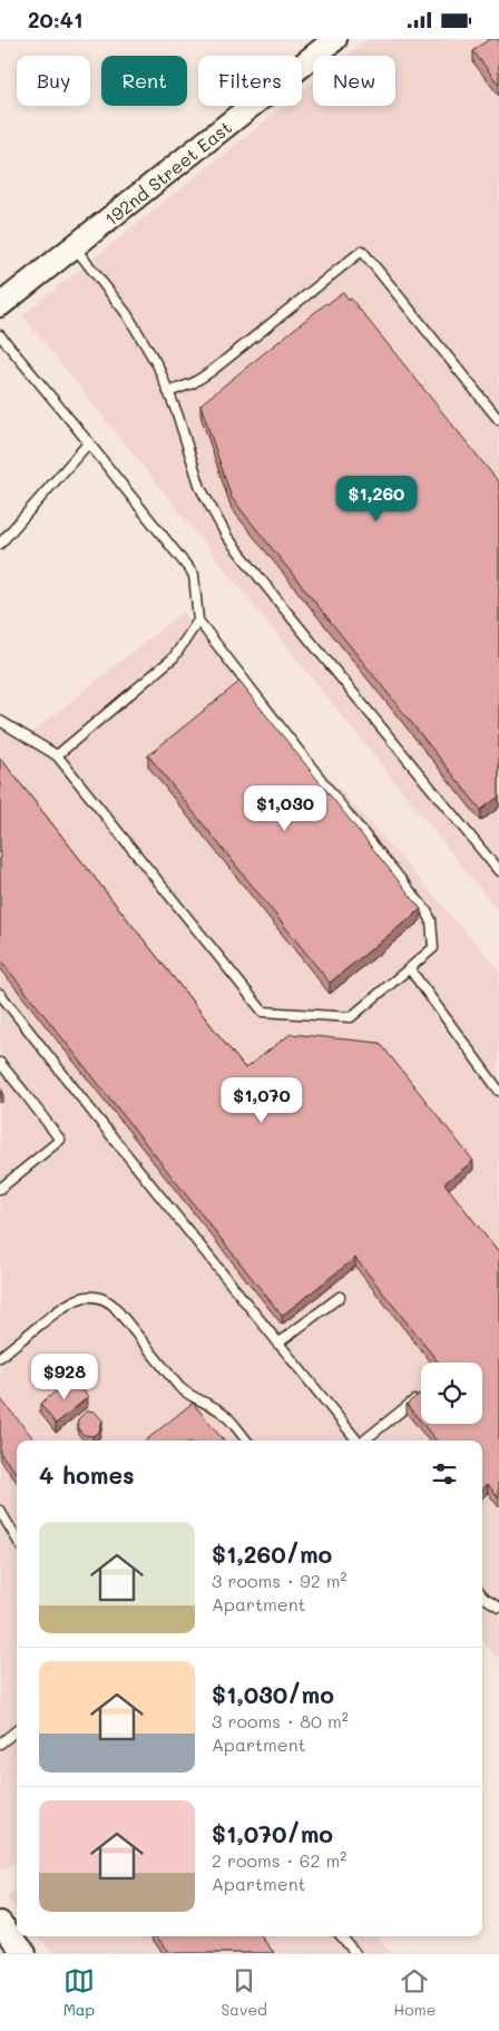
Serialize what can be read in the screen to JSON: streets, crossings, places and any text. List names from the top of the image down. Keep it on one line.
{"streets":{"street":["192nd Street East"]},"page":{"status":"20:41","chip":["Buy","Rent","Filters","New"],"price":["$1,260","$1,030","$1,070","$928"],"heading":"4 homes","list":[{"name":"$1,260/mo","note":"3 rooms · 92 m² · Apartment"},{"name":"$1,030/mo","note":"3 rooms · 80 m² · Apartment"},{"name":"$1,070/mo","note":"2 rooms · 62 m² · Apartment"}],"tabs":["Map","Saved","Home"]}}
